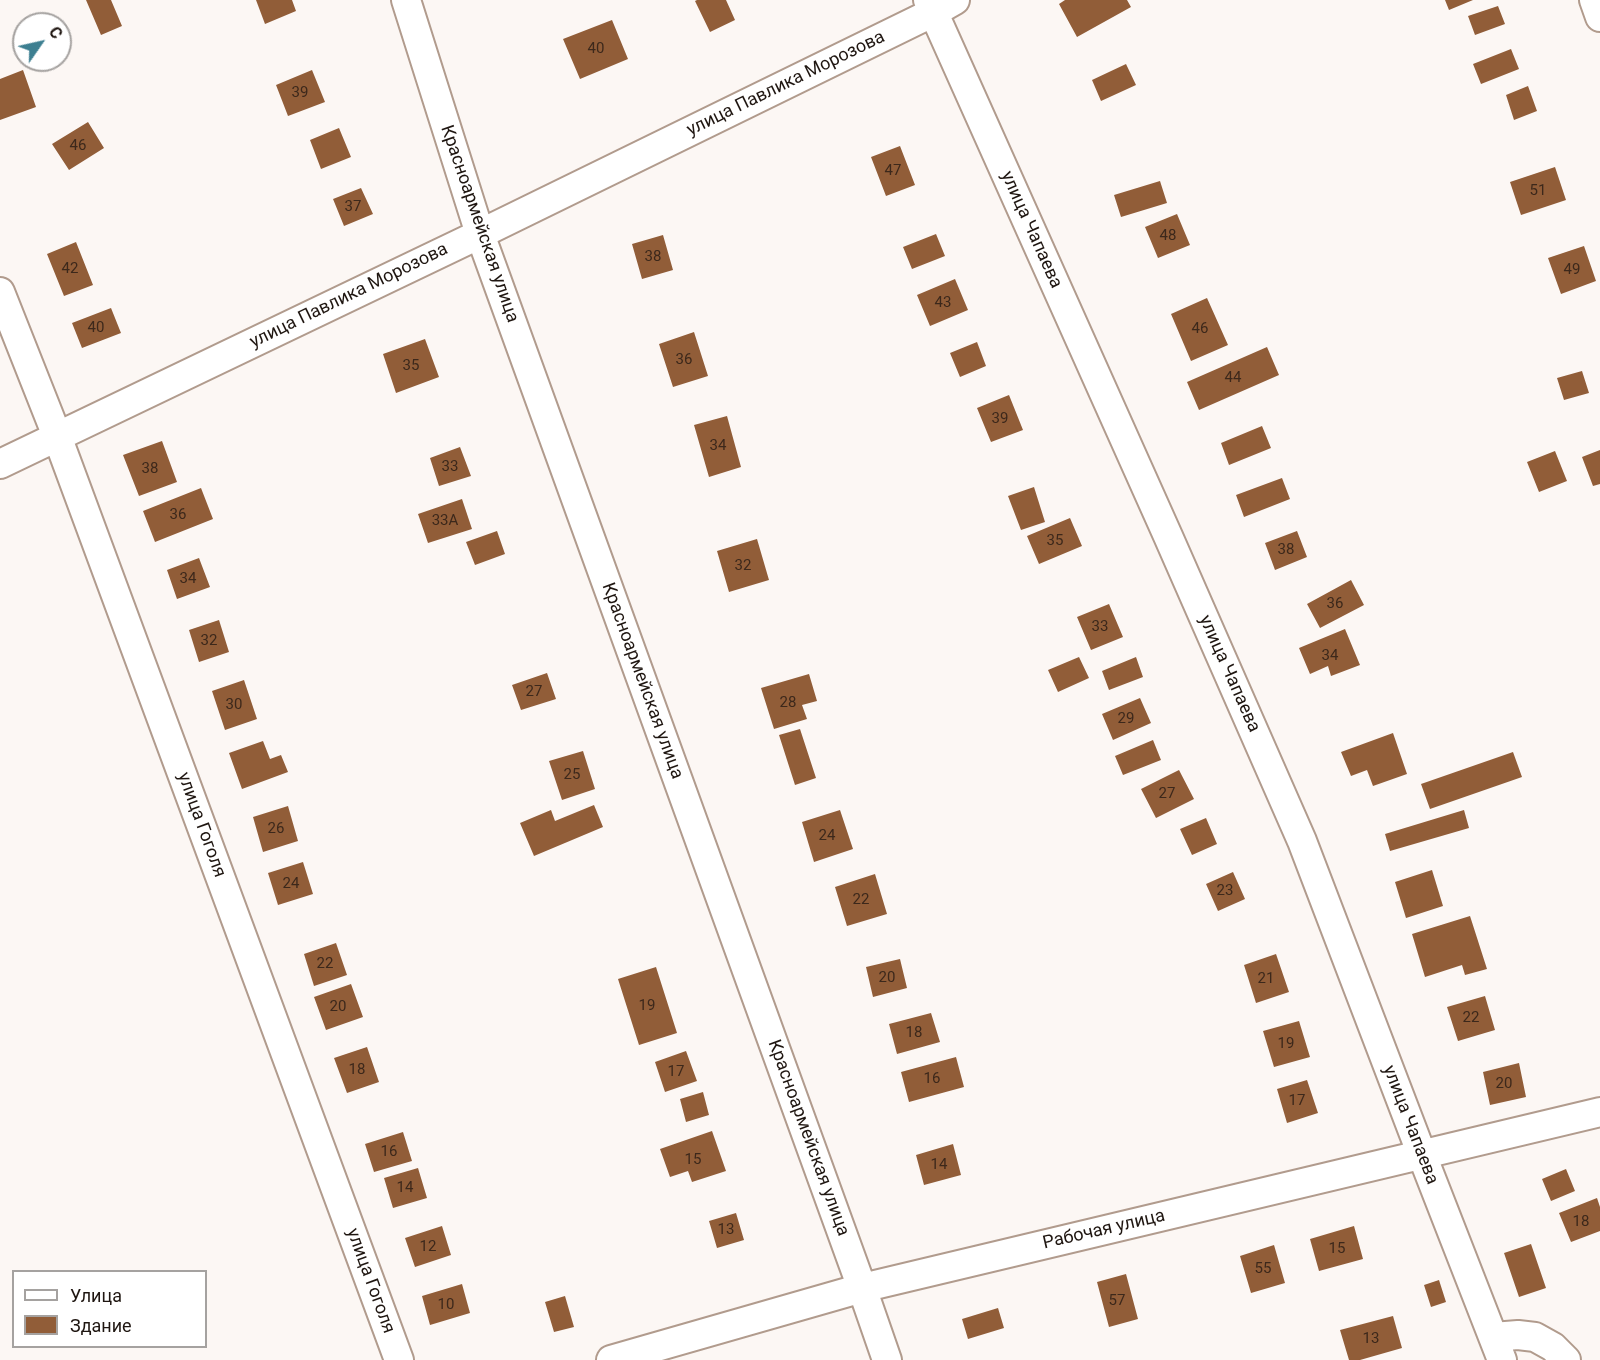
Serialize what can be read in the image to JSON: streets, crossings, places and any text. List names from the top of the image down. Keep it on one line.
{"streets":{"street":["улица Павлика Морозова","Красноармейская улица","улица Чапаева","улица Гоголя","Рабочая улица"]},"crossings":[["улица Павлика Морозова","Красноармейская улица"],["улица Павлика Морозова","улица Чапаева"],["улица Павлика Морозова","улица Гоголя"],["Красноармейская улица","Рабочая улица"],["улица Чапаева","Рабочая улица"]],"house_numbers":["40","39","46","47","51","37","48","38","42","49","43","40","46","36","35","44","39","34","33","38","36","33А","35","38","32","34","36","33","32","34","27","28","30","29","25","27","26","24","24","23","22","22","20","21","19","20","22","18","19","18","17","16","20","17","16","15","14","14","18","13","12","15","55","57","10","13"],"legend":["Улица","Здание"],"north":"top right"}
